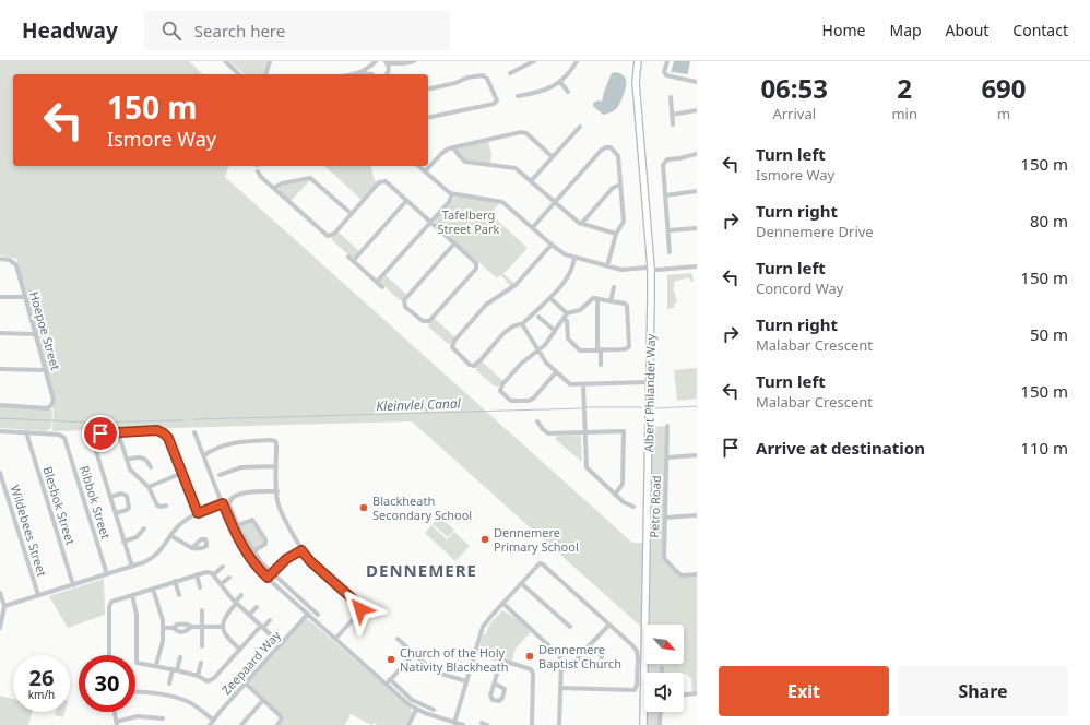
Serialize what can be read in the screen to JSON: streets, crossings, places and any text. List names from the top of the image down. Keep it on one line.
{"streets":{"street":["Hoepoe Street","Albert Philander Way","Ribbok Street","Blesbok Street","Petro Road","Wildebees Street","Zeepaard Way"]},"crossings":[["Ribbok Street","Blesbok Street"]],"districts":["DENNEMERE"],"water":["Kleinvlei Canal"],"parks":["Tafelberg Street Park"],"places":["Blackheath Secondary School","Dennemere Primary School","Dennemere Baptist Church","Church of the Holy Nativity Blackheath"],"north":"bottom right","page":{"header":"Headway","search":"Search here","nav":["Home","Map","About","Contact"],"eta":["06:53","Arrival","2","min","690","m"],"turn":["150 m","Ismore Way"],"list":[{"name":"Turn left","note":"Ismore Way","value":"150 m"},{"name":"Turn right","note":"Dennemere Drive","value":"80 m"},{"name":"Turn left","note":"Concord Way","value":"150 m"},{"name":"Turn right","note":"Malabar Crescent","value":"50 m"},{"name":"Turn left","note":"Malabar Crescent","value":"150 m"},{"name":"Arrive at destination","value":"110 m"}],"speed":"26 km/h","limit":"30","buttons":["Exit","Share"]}}
